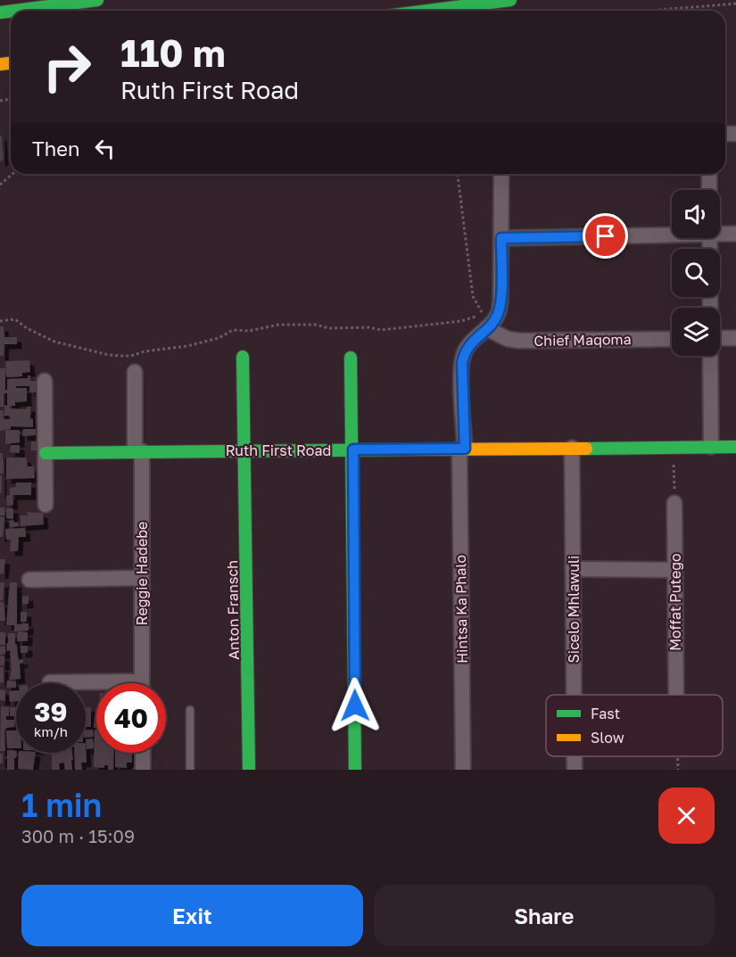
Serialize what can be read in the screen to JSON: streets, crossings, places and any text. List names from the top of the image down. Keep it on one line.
{"streets":{"main road":["Ruth First Road","Anton Fransch"],"street":["Chief Maqoma","Reggie Hadebe","Moffat Putego","Hintsa Ka Phalo","Sicelo Mhlawuli"]},"crossings":[["Chief Maqoma","Hintsa Ka Phalo"],["Ruth First Road","Reggie Hadebe"],["Ruth First Road","Hintsa Ka Phalo"],["Ruth First Road","Sicelo Mhlawuli"],["Ruth First Road","Anton Fransch"]],"legend":["Fast","Slow"],"page":{"turn":["110 m","Ruth First Road"],"then":"Then","speed":"39 km/h","limit":"40","heading":["1 min","300 m · 15:09"],"buttons":["Exit","Share"]}}
